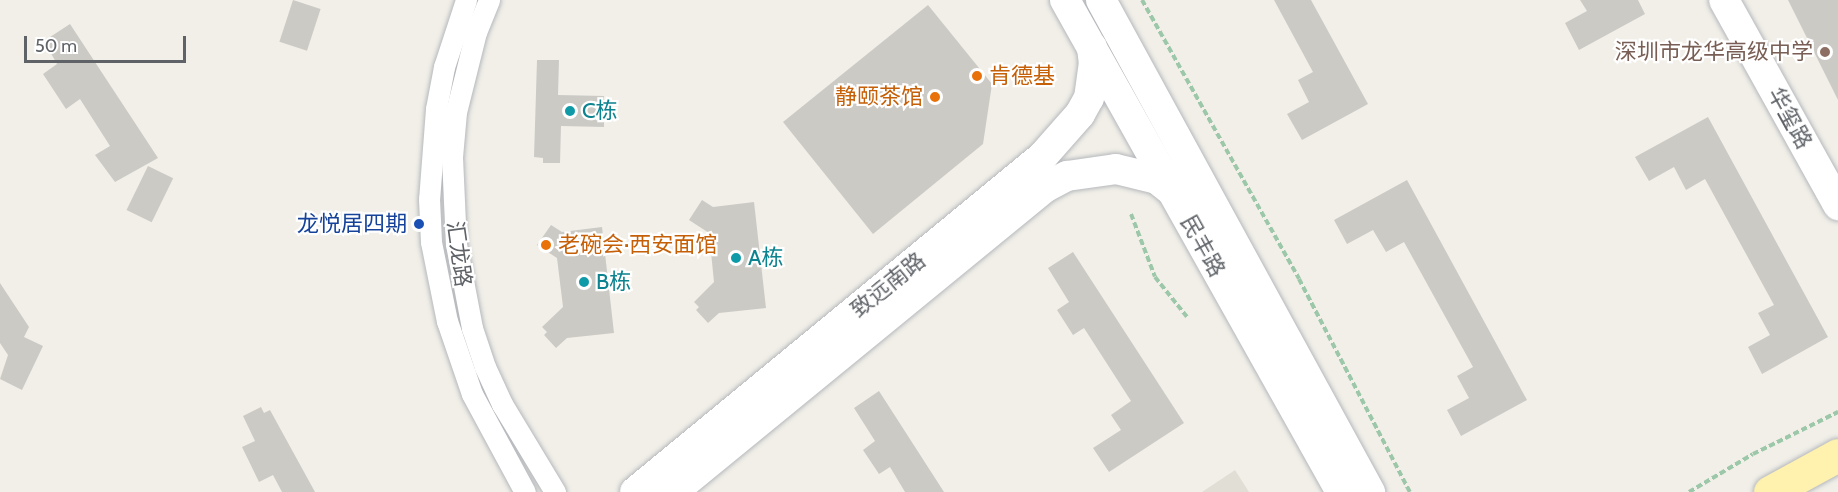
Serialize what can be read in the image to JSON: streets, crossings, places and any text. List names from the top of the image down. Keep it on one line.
{"streets":{"street":["华玺路","民丰路","汇龙路","致远南路"]},"crossings":[["民丰路","致远南路"]],"places":["深圳市龙华高级中学","肯德基","静颐茶馆","C栋","龙悦居四期","老碗会·西安面馆","A栋","B栋"],"scale_bar":"50 m"}
